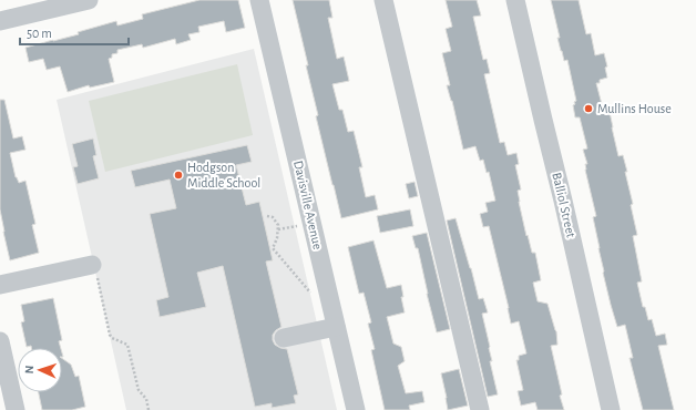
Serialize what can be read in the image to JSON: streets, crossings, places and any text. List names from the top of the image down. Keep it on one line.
{"streets":{"street":["Davisville Avenue","Balliol Street"]},"places":["Mullins House","Hodgson Middle School"],"scale_bar":"50 m","north":"left"}
